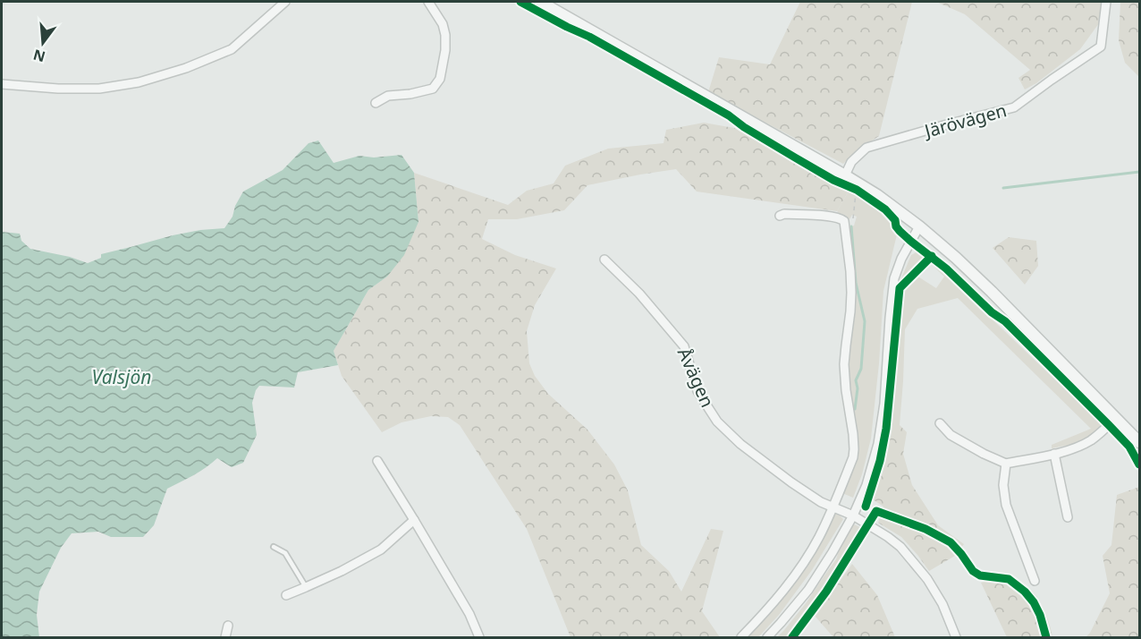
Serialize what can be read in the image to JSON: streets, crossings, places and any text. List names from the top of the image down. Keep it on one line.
{"streets":{"street":["Järövägen","Åvägen"]},"water":["Valsjön"],"north":"bottom"}
